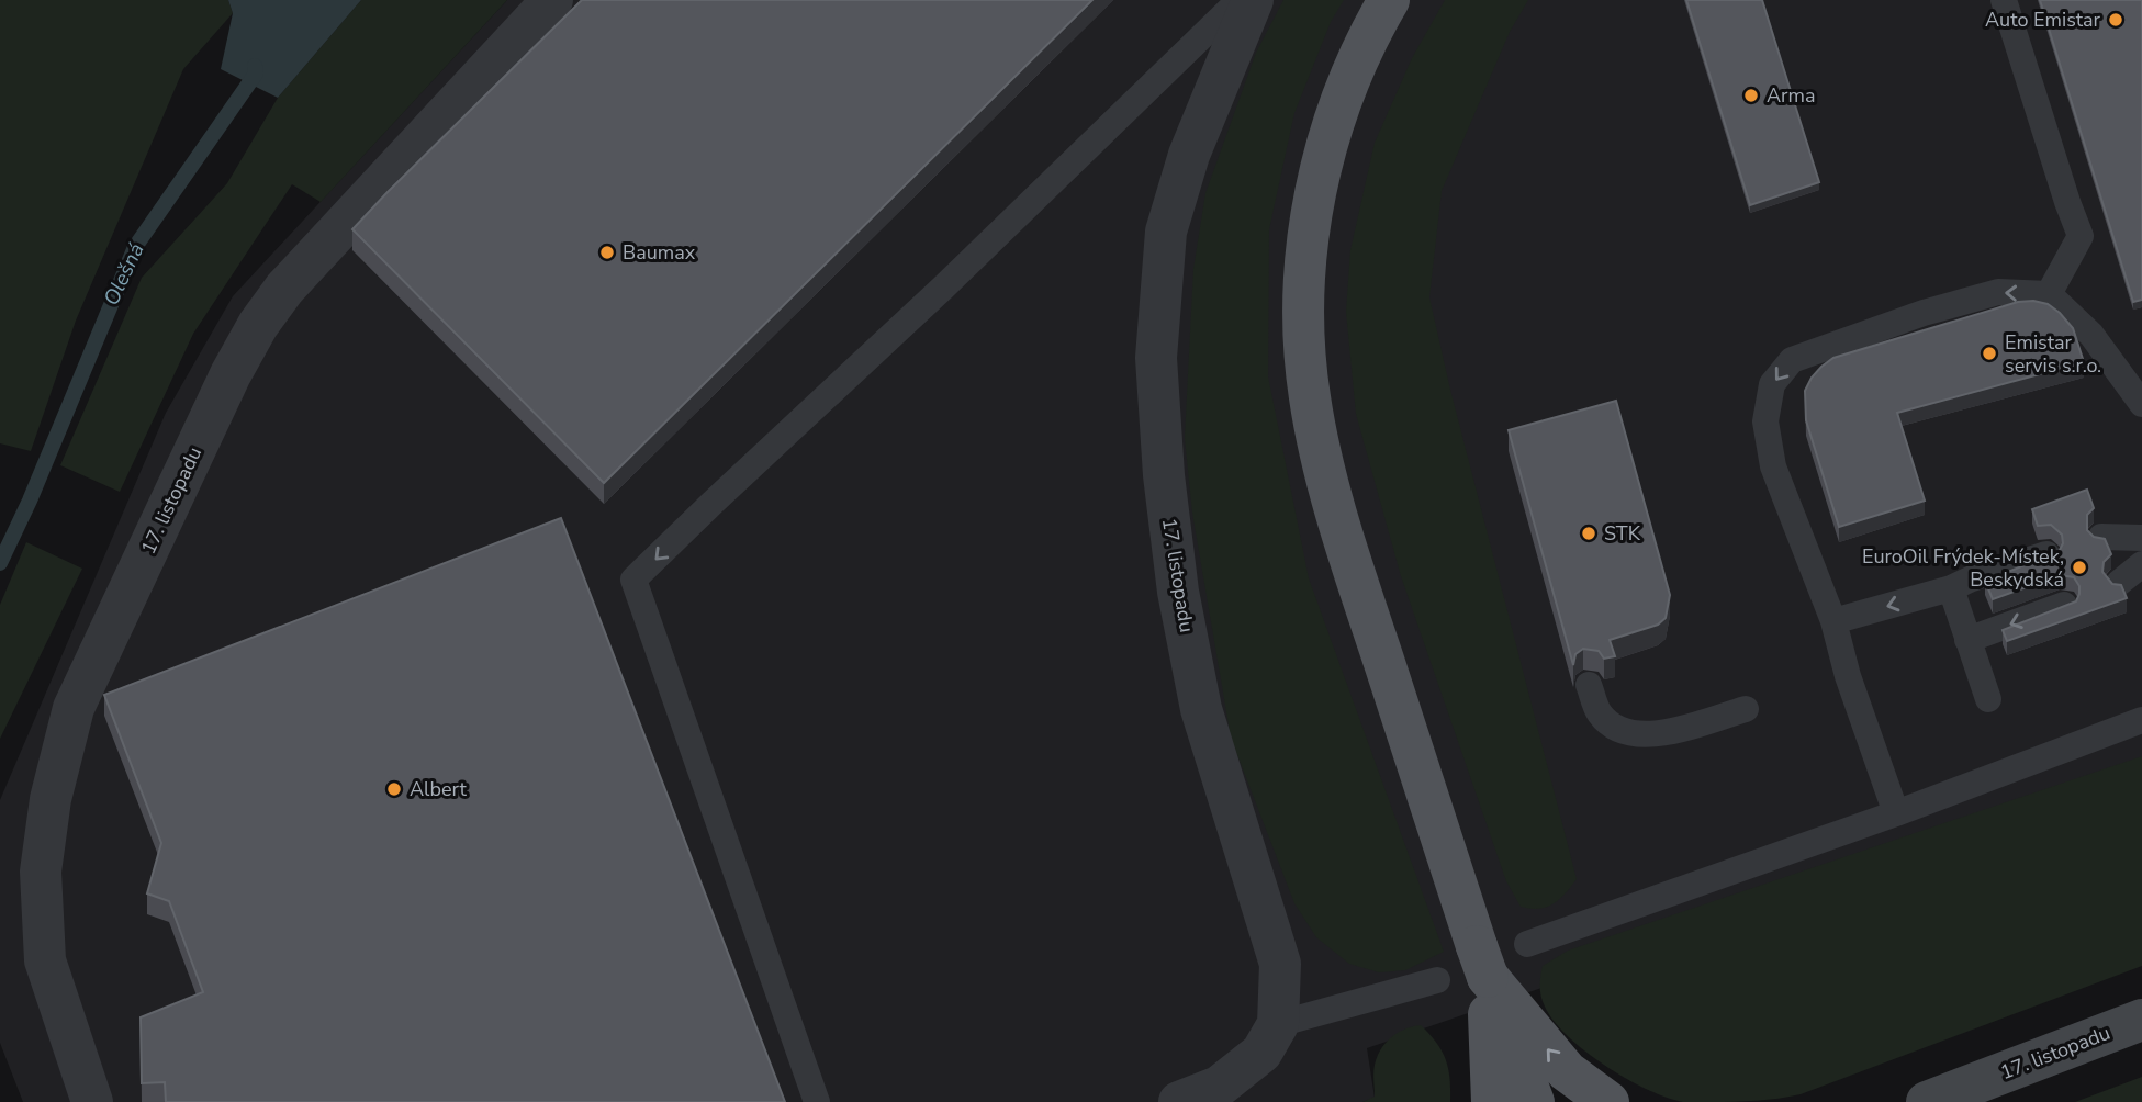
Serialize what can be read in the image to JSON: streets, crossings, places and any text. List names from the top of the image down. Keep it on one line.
{"streets":{"main road":["17. listopadu"]},"water":["Olešná"],"places":["Auto Emistar","Arma","Baumax","Emistar servis s.r.o.","STK","EuroOil Frýdek-Místek, Beskydská","Albert"]}
